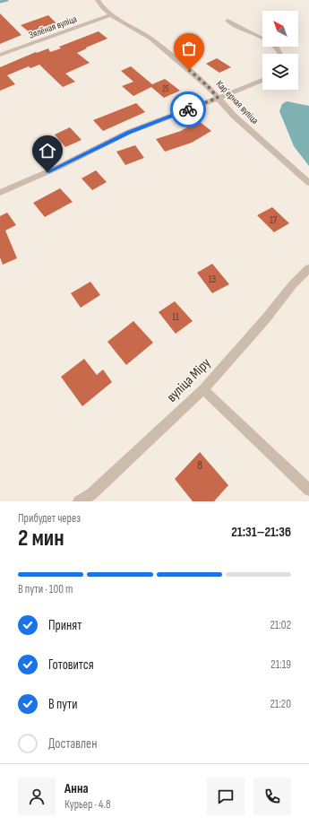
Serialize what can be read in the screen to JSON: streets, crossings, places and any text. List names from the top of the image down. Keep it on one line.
{"streets":{"street":["Зялёная вуліца","Карʼерная вуліца","вуліца Міру"]},"crossings":[["Зялёная вуліца","Карʼерная вуліца"]],"house_numbers":["25","17","13","11","8"],"north":"top left","page":{"heading":["2 мин","Прибудет через","21:31–21:36"],"panel":["Анна","Курьер · 4.8"],"bar":"В пути · 100 m","list":[["Принят","21:02"],["Готовится","21:19"],["В пути","21:20"],"Доставлен"]}}
